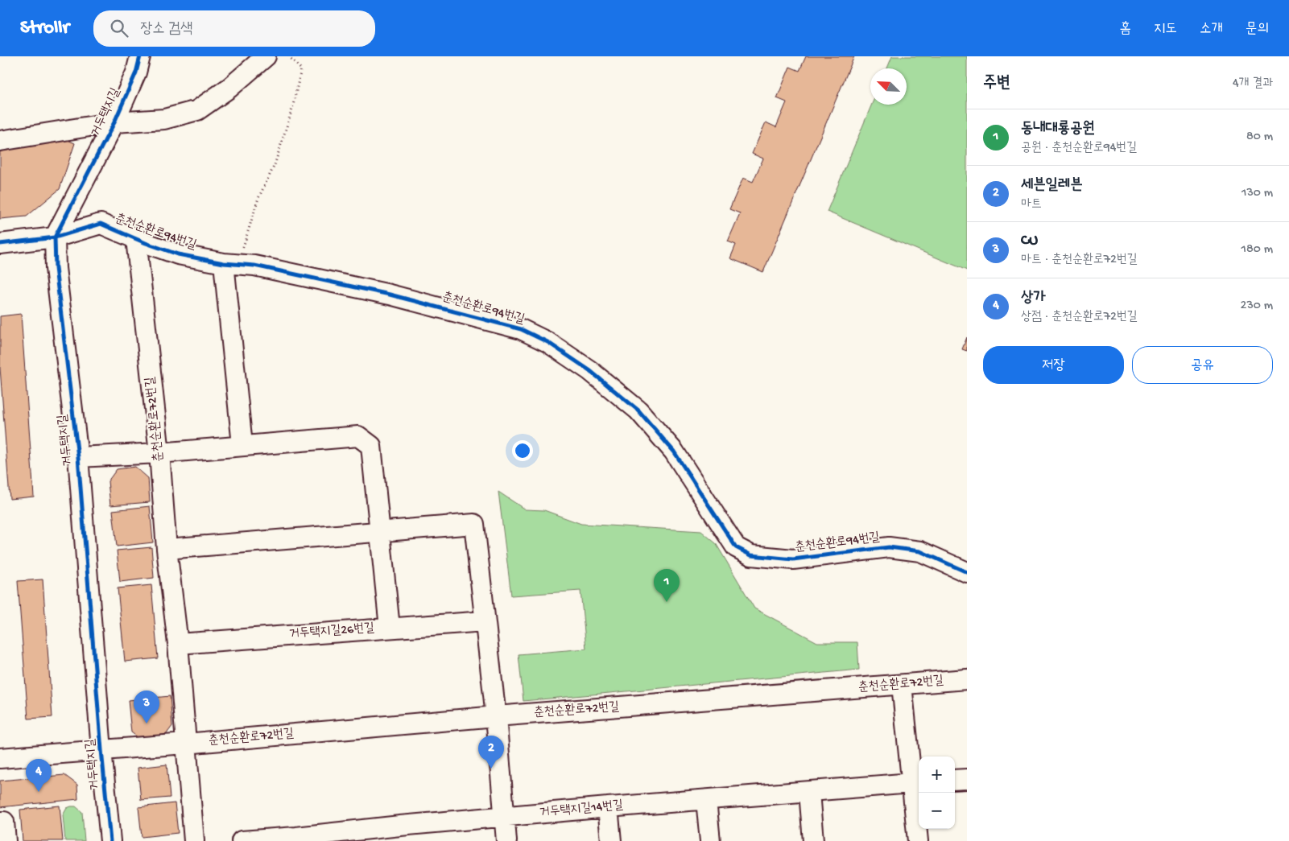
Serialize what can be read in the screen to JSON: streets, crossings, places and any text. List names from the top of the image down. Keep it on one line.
{"streets":{"street":["거두택지길","춘천순환로94번길","춘천순환로72번길","거두택지길26번길","거두택지길14번길"]},"crossings":[["거두택지길","춘천순환로94번길"],["거두택지길","춘천순환로72번길"],["춘천순환로94번길","춘천순환로72번길"],["춘천순환로72번길","거두택지길26번길"]],"north":"top left","page":{"header":"Strollr","search":"장소 검색","nav":["홈","지도","소개","문의"],"heading":["주변","4개 결과"],"list":[{"mark":"1","name":"동내대룡공원","note":"공원 · 춘천순환로94번길","value":"80 m"},{"mark":"2","name":"세븐일레븐","note":"마트","value":"130 m"},{"mark":"3","name":"CU","note":"마트 · 춘천순환로72번길","value":"180 m"},{"mark":"4","name":"상가","note":"상점 · 춘천순환로72번길","value":"230 m"}],"buttons":["저장","공유"],"pins":["1","3","2","4"],"map_buttons":["+","−"]}}
